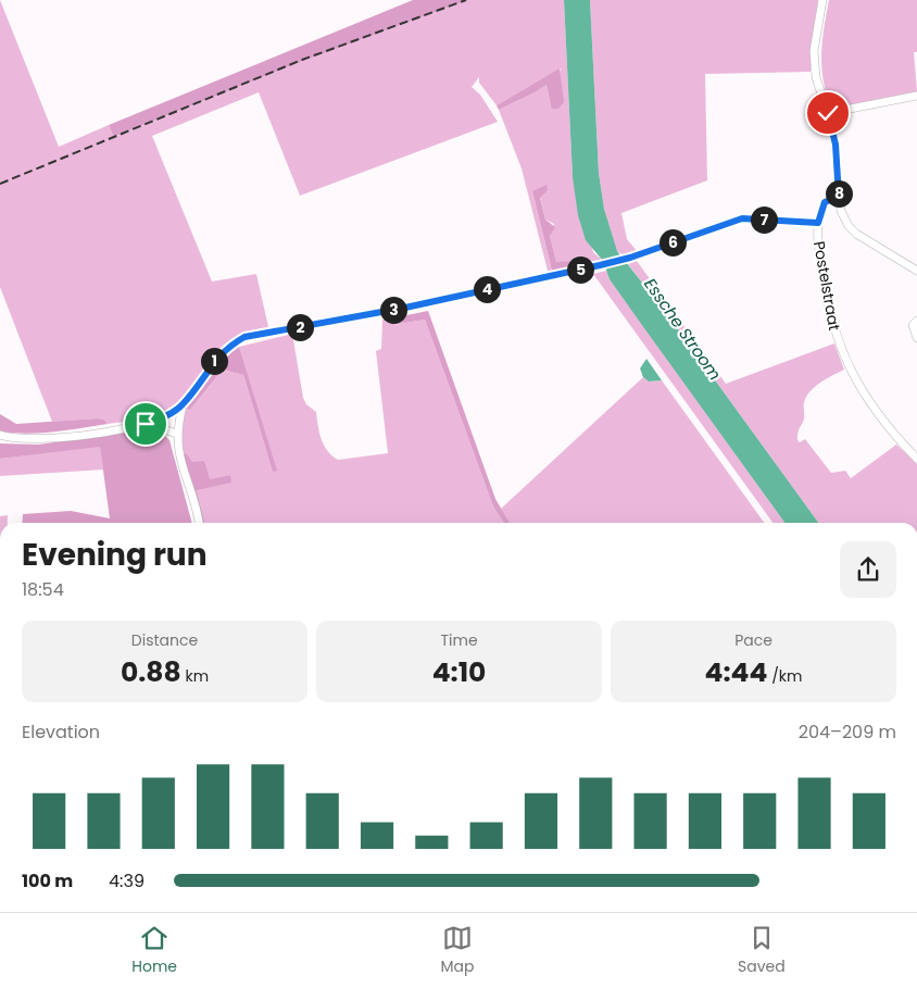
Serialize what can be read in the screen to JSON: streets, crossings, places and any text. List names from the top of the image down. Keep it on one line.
{"streets":{"street":["Postelstraat"]},"water":["Essche Stroom"],"page":{"pins":["8","7","6","5","4","3","2","1"],"heading":["Evening run","18:54"],"stats":[["Distance","0.88 km"],["Time","4:10"],["Pace","4:44 /km"]],"chart":["Elevation","204–209 m"],"list":[{"name":"100 m","note":"4:39"}],"tabs":["Home","Map","Saved"]}}
